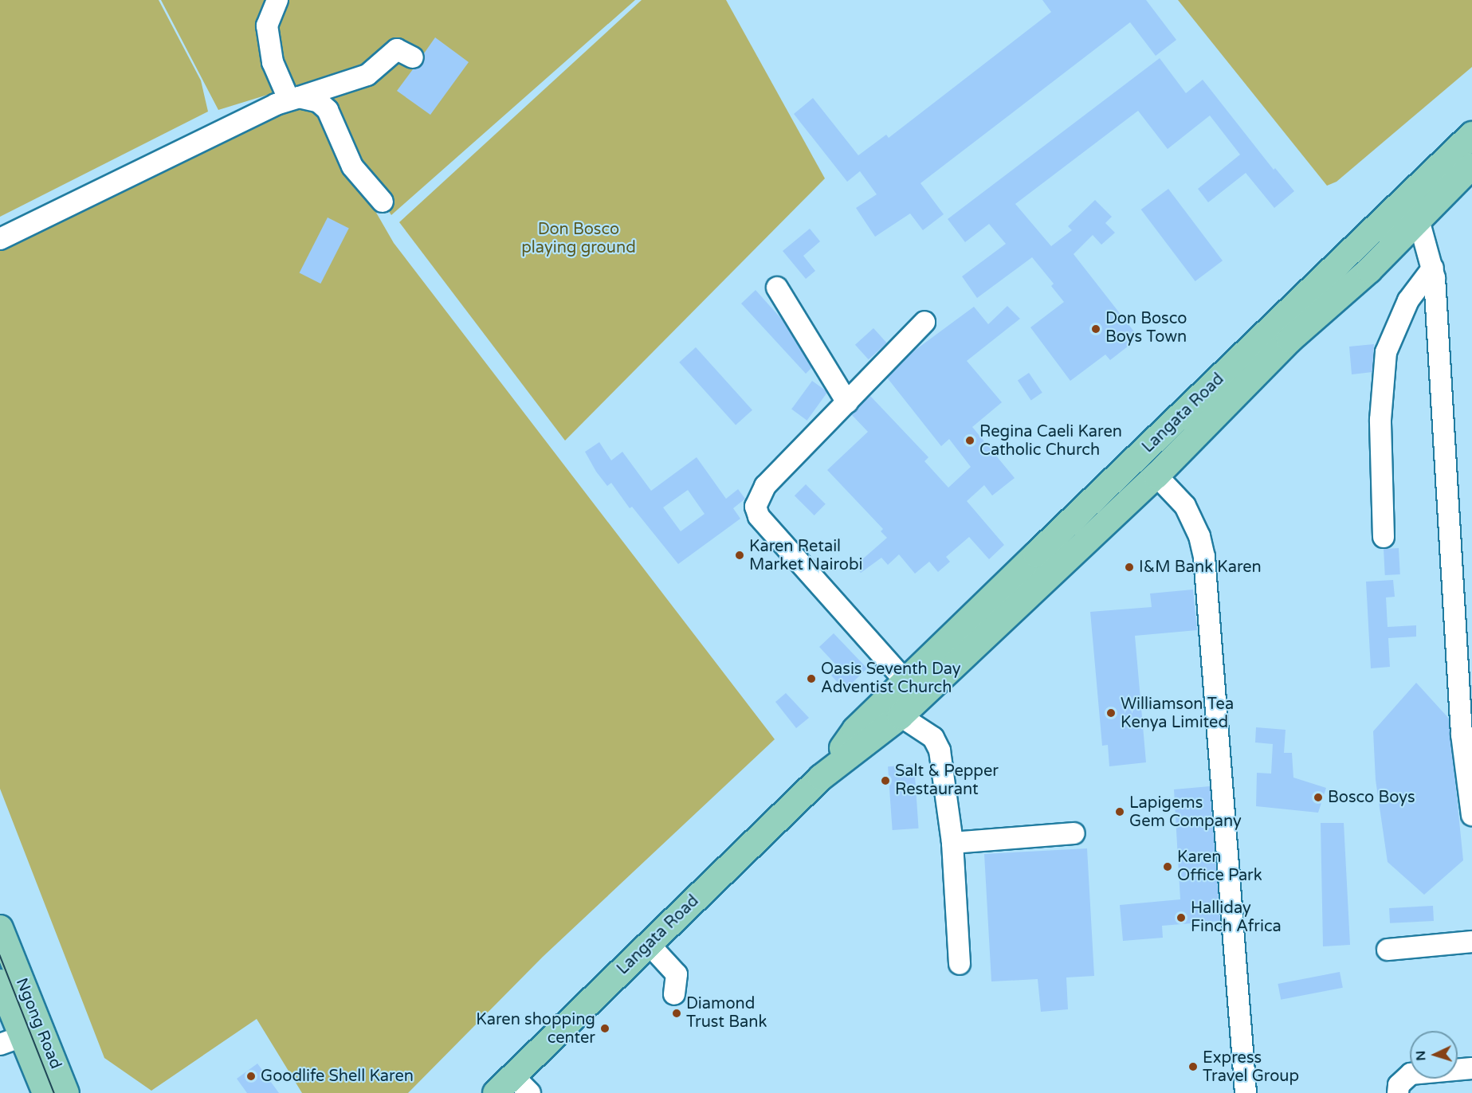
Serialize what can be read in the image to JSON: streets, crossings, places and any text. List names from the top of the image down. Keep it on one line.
{"streets":{"main road":["Langata Road","Ngong Road"]},"parks":["Don Bosco playing ground"],"places":["Don Bosco Boys Town","Regina Caeli Karen Catholic Church","Karen Retail Market Nairobi","I&M Bank Karen","Oasis Seventh Day Adventist Church","Williamson Tea Kenya Limited","Salt & Pepper Restaurant","Bosco Boys","Lapigems Gem Company","Karen Office Park","Halliday Finch Africa","Diamond Trust Bank","Karen shopping center","Express Travel Group","Goodlife Shell Karen"],"north":"left"}
